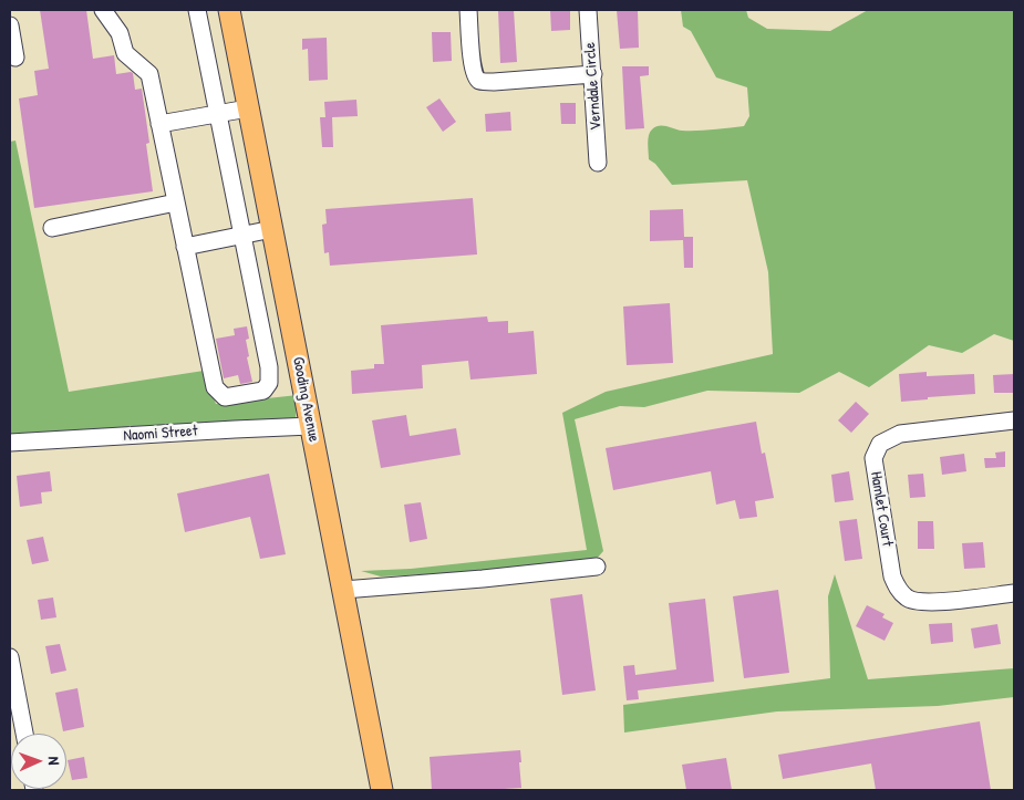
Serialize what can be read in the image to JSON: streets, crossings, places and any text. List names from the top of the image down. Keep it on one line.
{"streets":{"main road":["Gooding Avenue"],"street":["Verndale Circle","Naomi Street","Hamlet Court"]},"crossings":[["Gooding Avenue","Naomi Street"]],"north":"right"}
